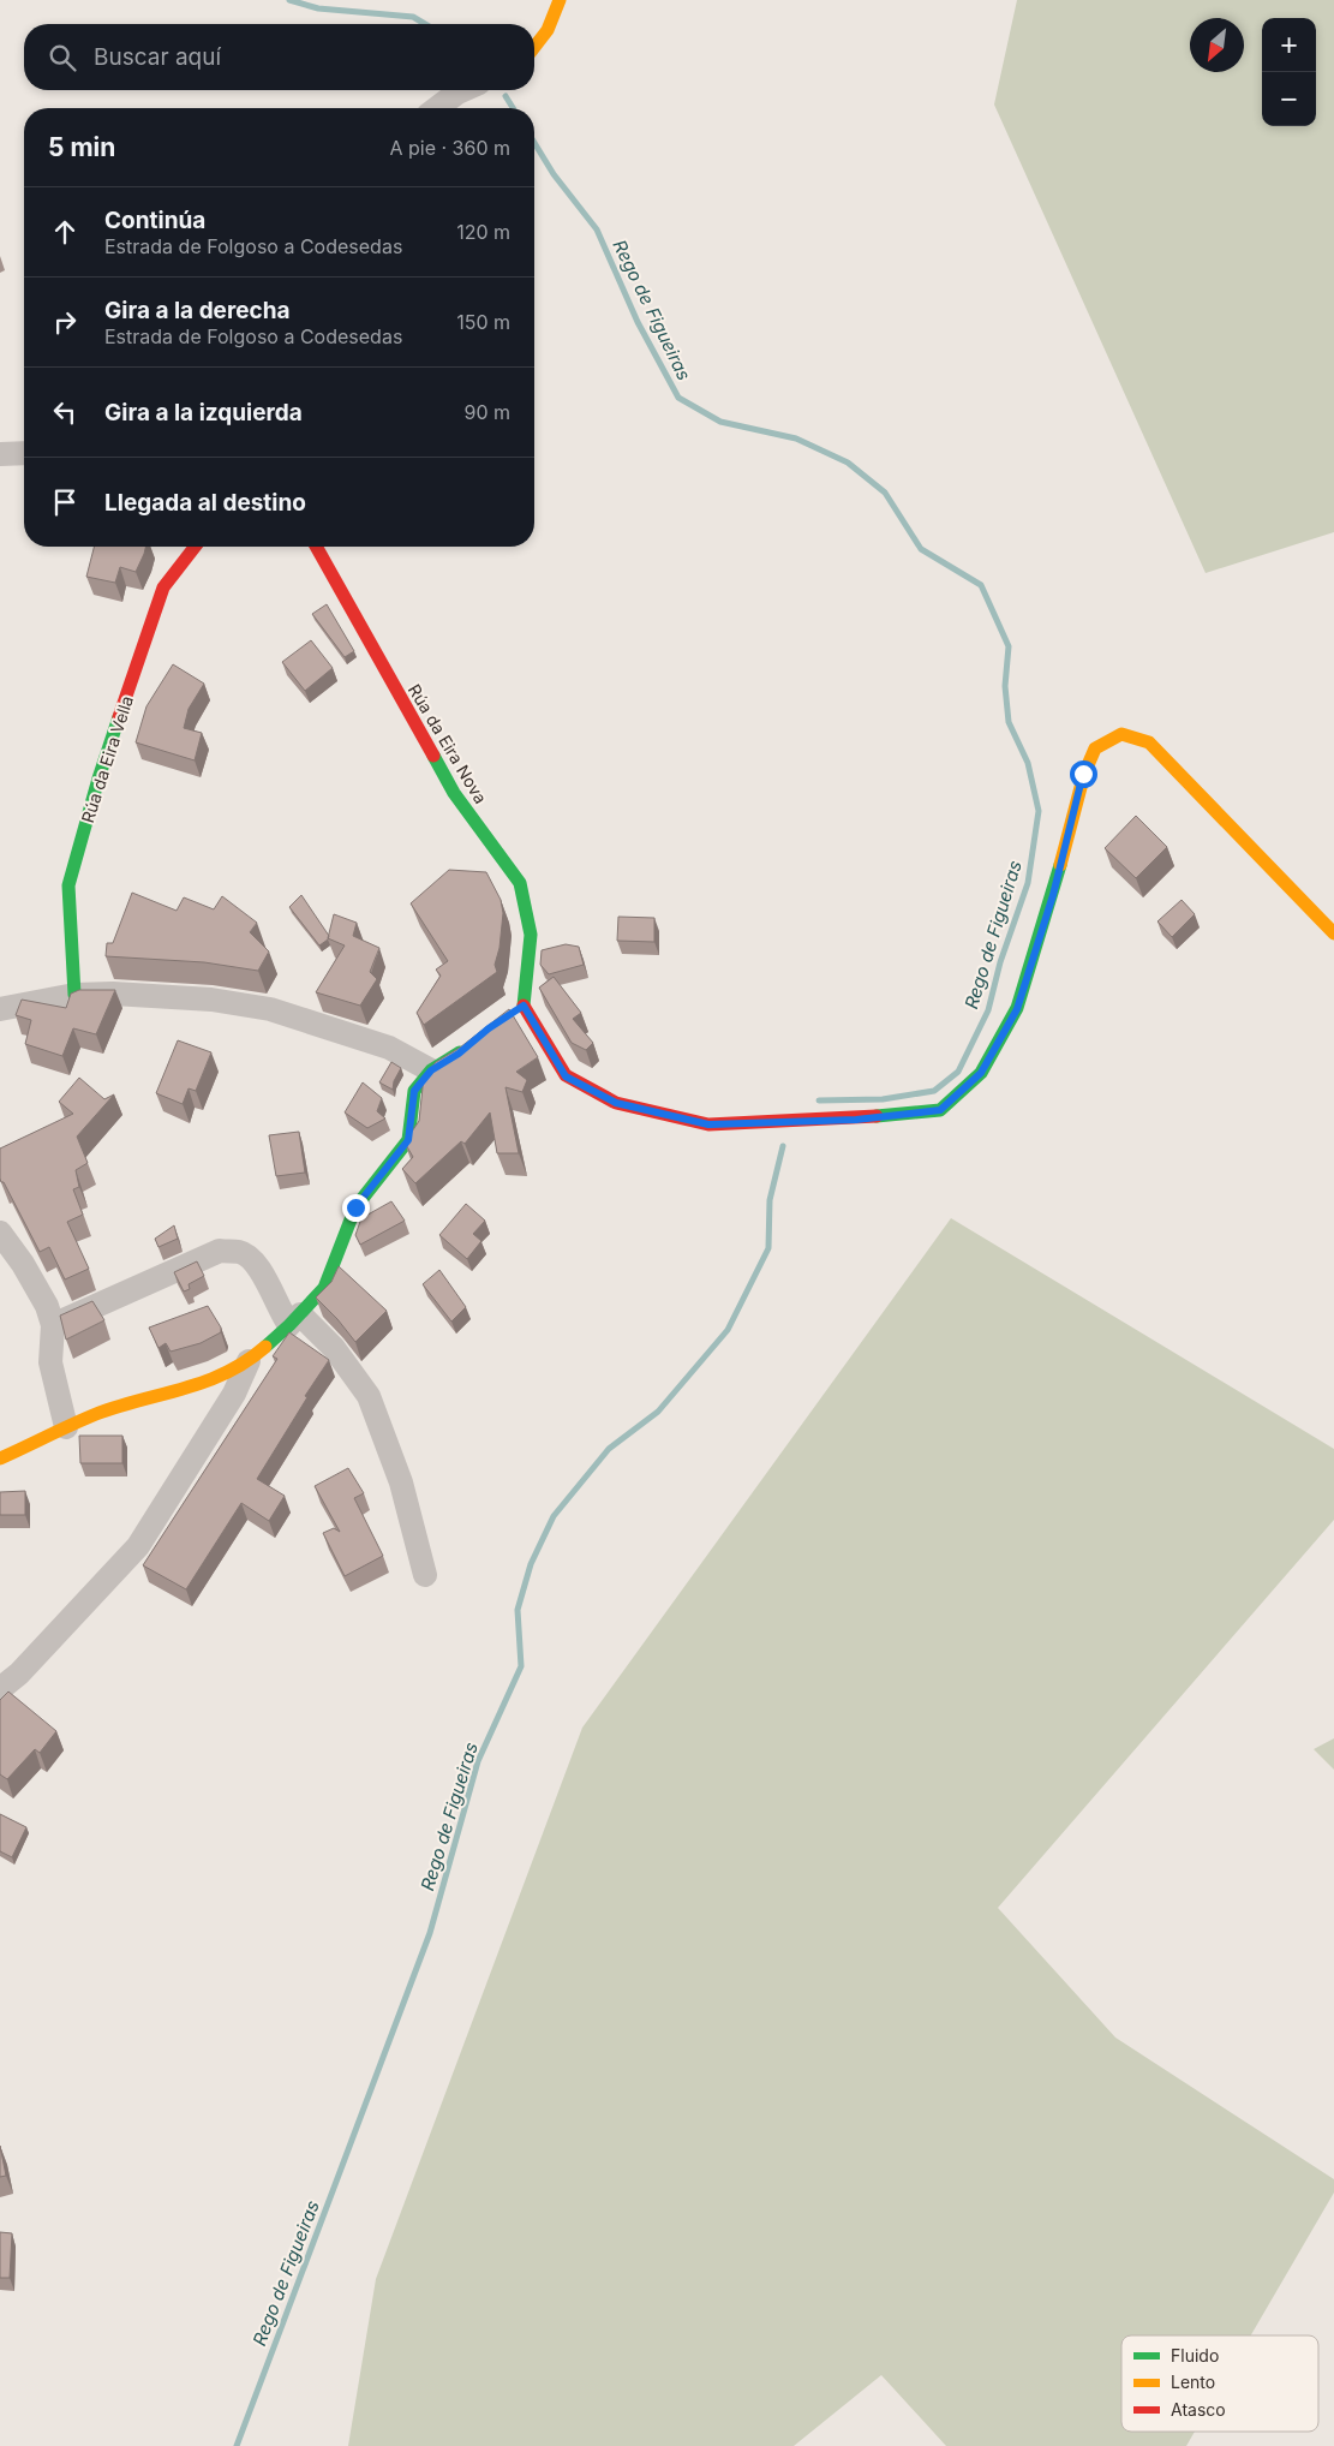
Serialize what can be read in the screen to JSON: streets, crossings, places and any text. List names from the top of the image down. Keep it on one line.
{"streets":{"street":["Rúa da Eira Nova","Rúa da Eira Vella"]},"water":["Rego de Figueiras"],"legend":["Fluido","Lento","Atasco"],"north":"bottom left","page":{"map_buttons":["+","−"],"search":"Buscar aquí","heading":["5 min","A pie · 360 m"],"list":[["Continúa","Estrada de Folgoso a Codesedas","120 m"],["Gira a la derecha","Estrada de Folgoso a Codesedas","150 m"],["Gira a la izquierda","90 m"],"Llegada al destino"]}}
